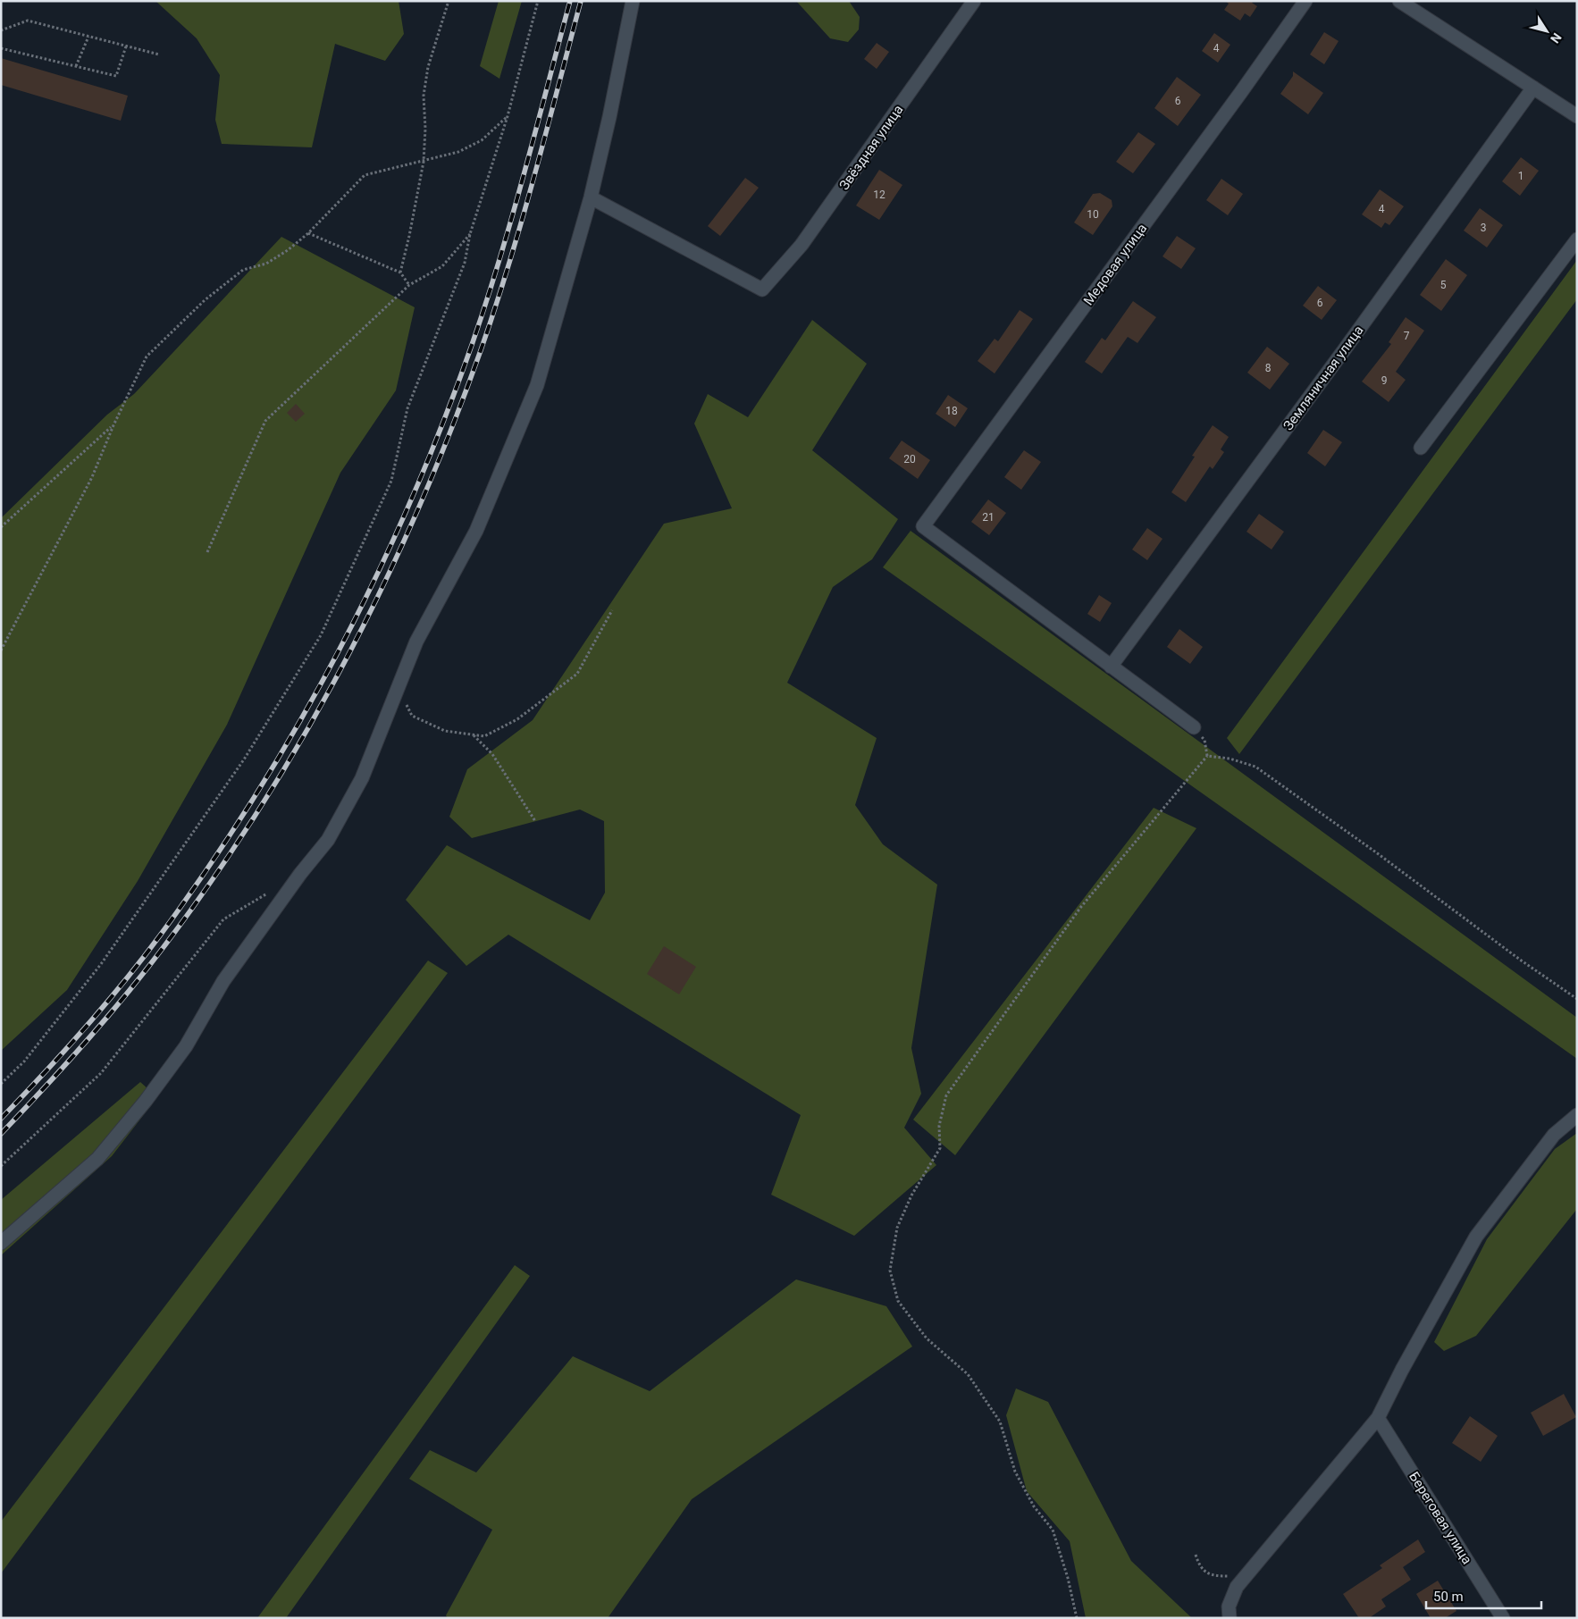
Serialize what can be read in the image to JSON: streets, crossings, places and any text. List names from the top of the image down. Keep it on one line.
{"streets":{"street":["Звёздная улица","Медовая улица","Земляничная улица","Береговая улица"]},"crossings":[["Медовая улица","Земляничная улица"]],"house_numbers":["4","6","1","12","4","10","3","5","6","7","8","9","18","20","21"],"scale_bar":"50 m","north":"bottom right"}
